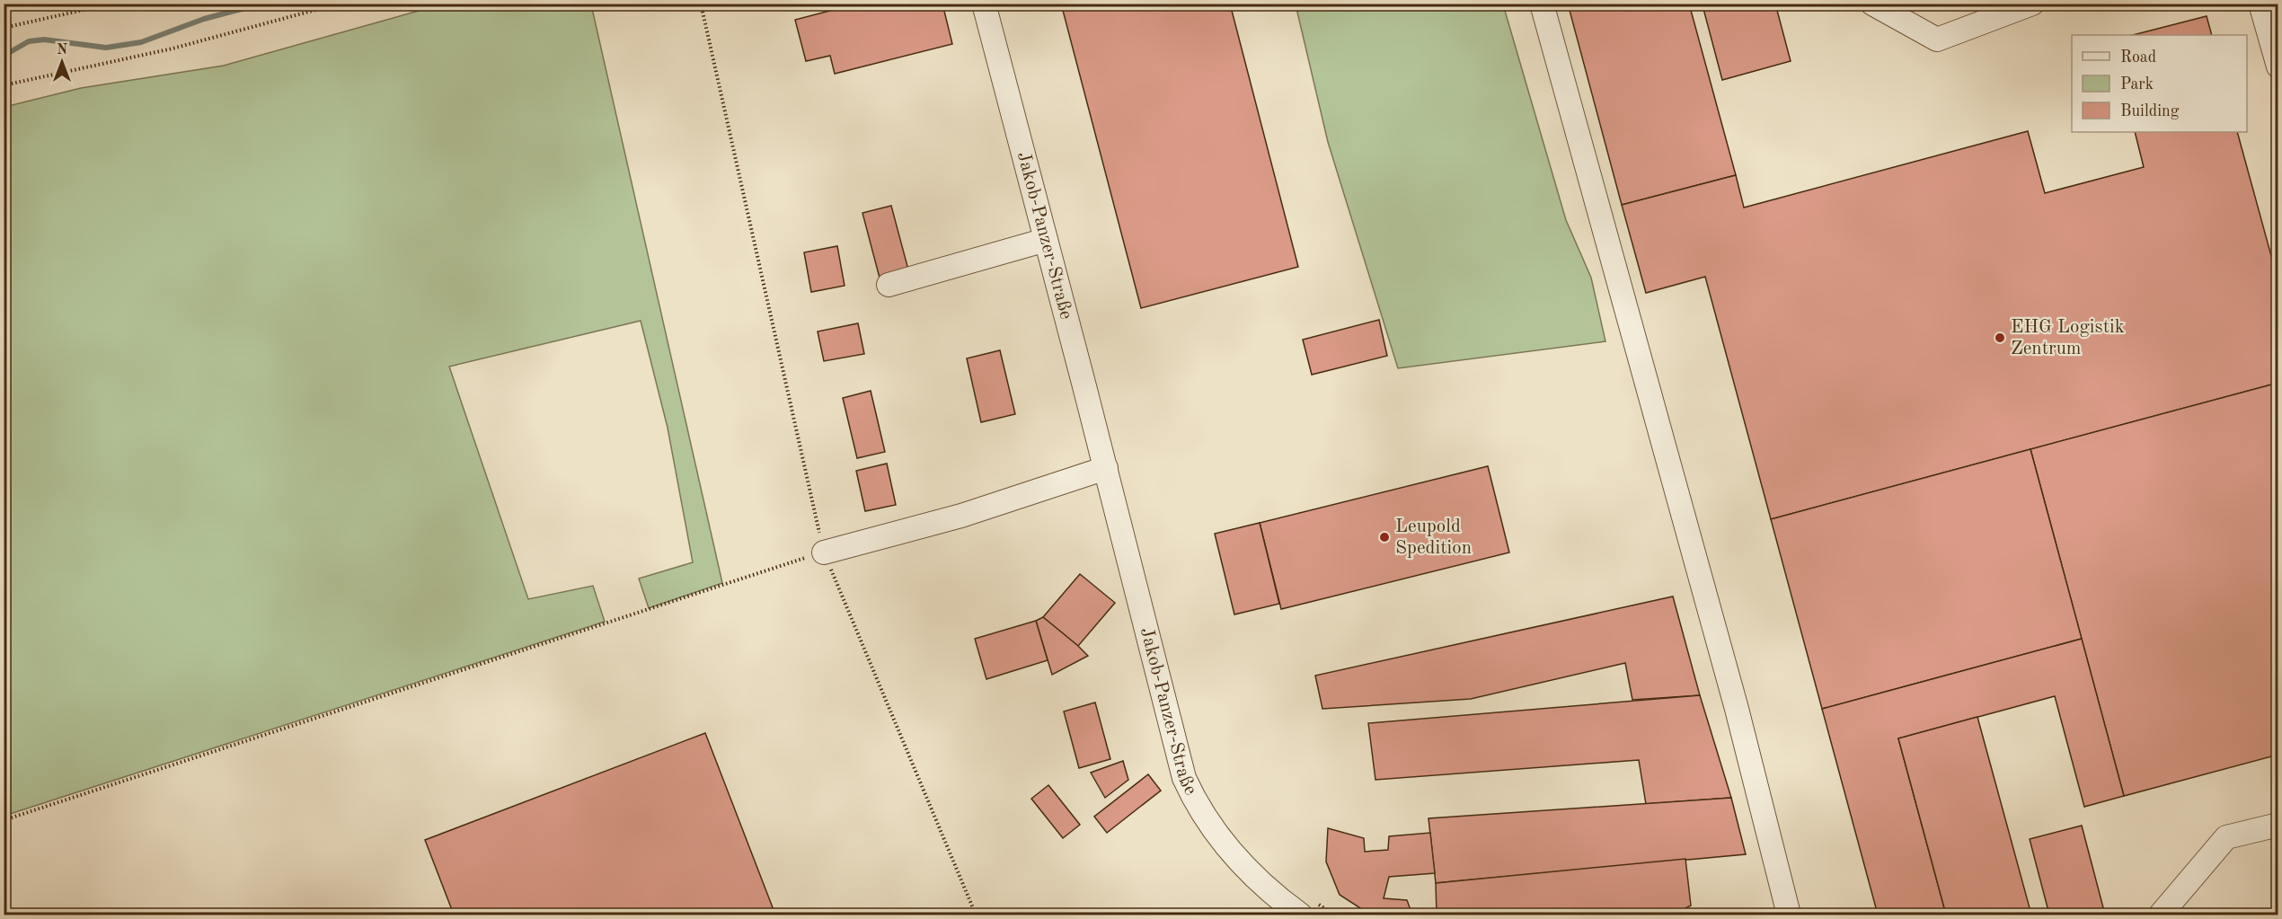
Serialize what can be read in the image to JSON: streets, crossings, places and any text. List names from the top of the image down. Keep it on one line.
{"streets":{"street":["Jakob-Panzer-Straße"]},"places":["EHG Logistik Zentrum","Leupold Spedition"],"legend":["Road","Park","Building"],"north":"top"}
